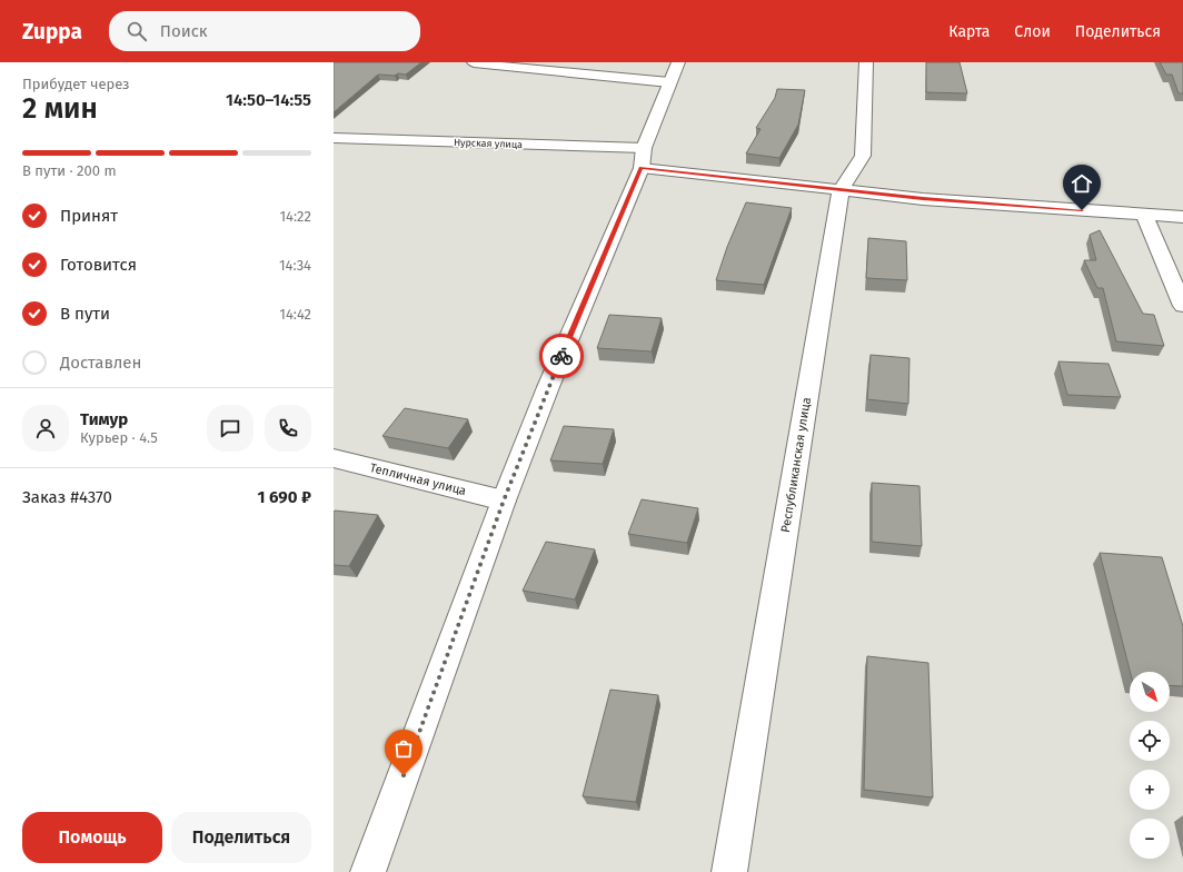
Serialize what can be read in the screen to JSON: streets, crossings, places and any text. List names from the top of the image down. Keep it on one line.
{"streets":{"street":["Нурская улица","Республиканская улица","Тепличная улица"]},"crossings":[["Нурская улица","Республиканская улица"]],"north":"bottom right","page":{"header":"Zuppa","search":"Поиск","nav":["Карта","Слои","Поделиться"],"heading":["2 мин","Прибудет через","14:50–14:55"],"panel":["Тимур","Курьер · 4.5","Заказ #4370","1 690 ₽"],"bar":"В пути · 200 m","list":[["Принят","14:22"],["Готовится","14:34"],["В пути","14:42"],"Доставлен"],"map_buttons":["+","−"],"buttons":["Помощь","Поделиться"]}}
